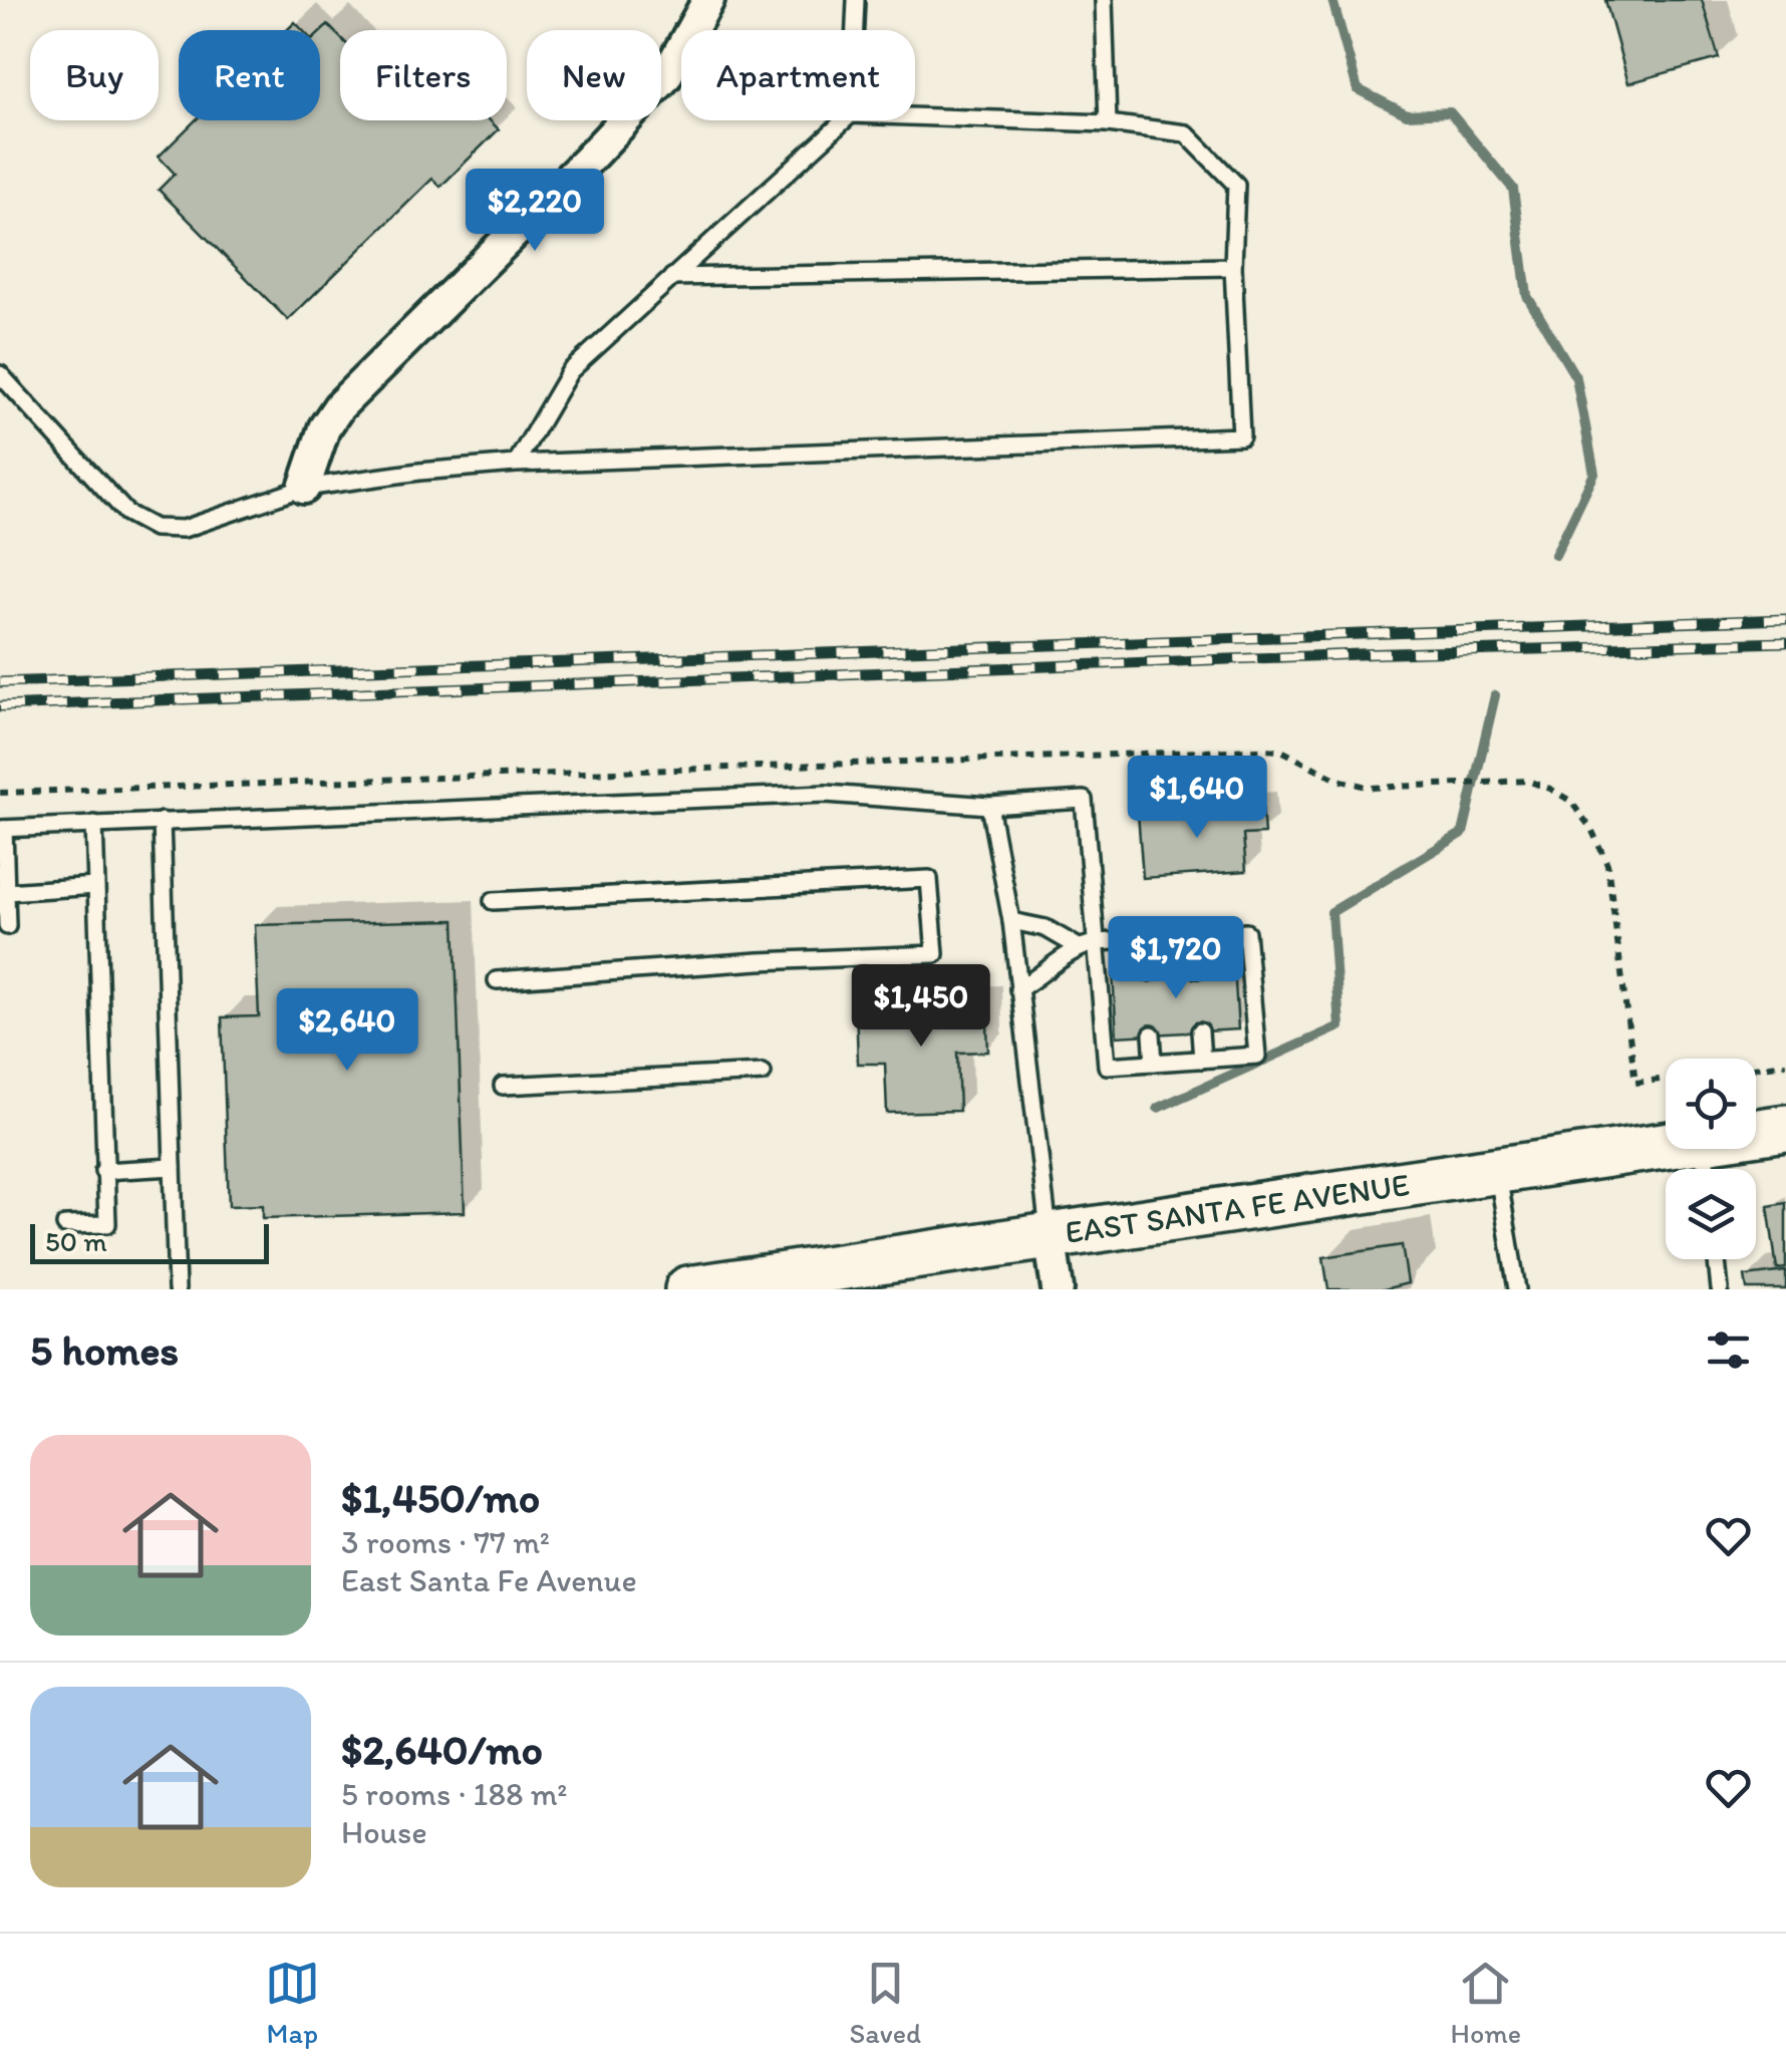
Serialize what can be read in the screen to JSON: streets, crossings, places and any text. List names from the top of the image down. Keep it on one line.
{"streets":{"main road":["EAST SANTA FE AVENUE"]},"scale_bar":"50 m","page":{"chip":["Buy","Rent","Filters","New","Apartment"],"price":["$2,220","$1,640","$1,720","$1,450","$2,640"],"scale":"50 m","heading":"5 homes","list":[{"name":"$1,450/mo","note":"3 rooms · 77 m² · East Santa Fe Avenue"},{"name":"$2,640/mo","note":"5 rooms · 188 m² · House"}],"tabs":["Map","Saved","Home"]}}
